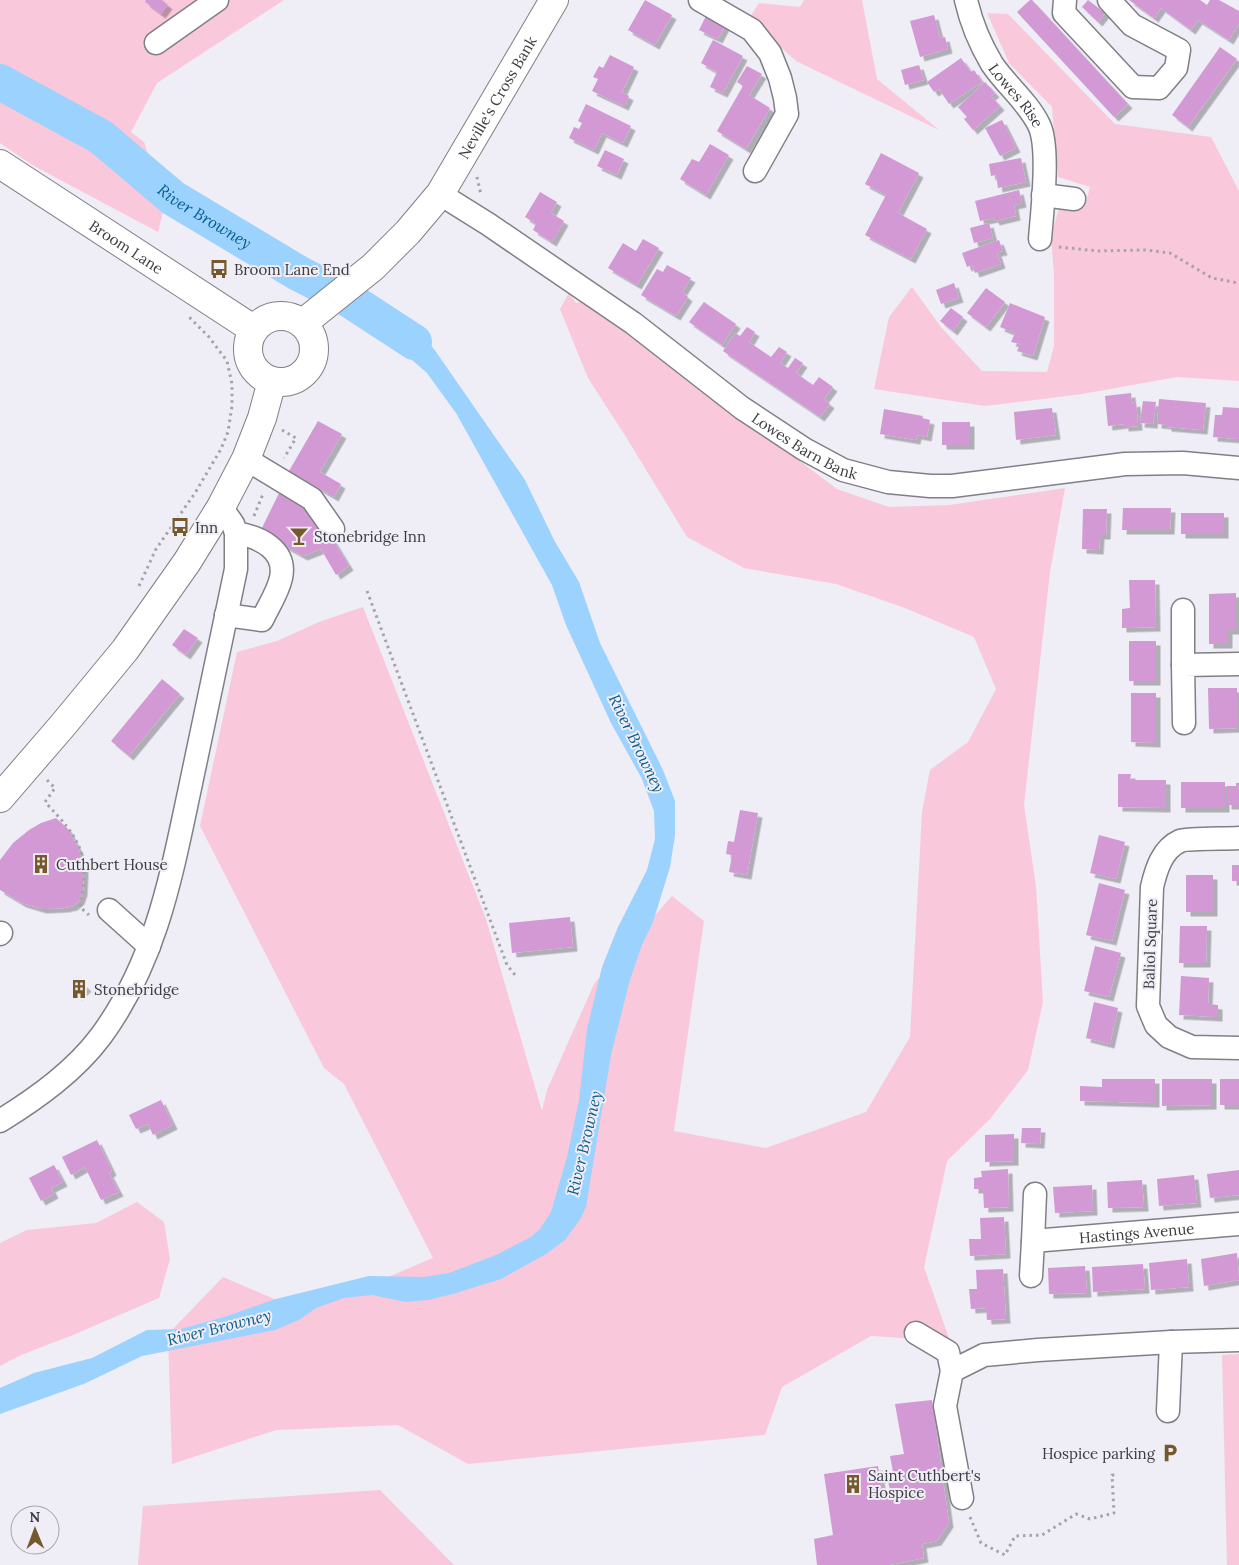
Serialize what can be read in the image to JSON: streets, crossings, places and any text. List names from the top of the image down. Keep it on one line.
{"streets":{"main road":["Neville's Cross Bank","Broom Lane"],"street":["Lowes Rise","Lowes Barn Bank","Baliol Square","Hastings Avenue"]},"crossings":[["Neville's Cross Bank","Broom Lane"],["Neville's Cross Bank","Lowes Barn Bank"]],"water":["River Browney"],"places":{"bus stop":["Broom Lane End","Inn"],"bar":["Stonebridge Inn"],"building":["Cuthbert House","Stonebridge","Saint Cuthbert's Hospice"],"parking":["Hospice parking"]},"north":"top"}
